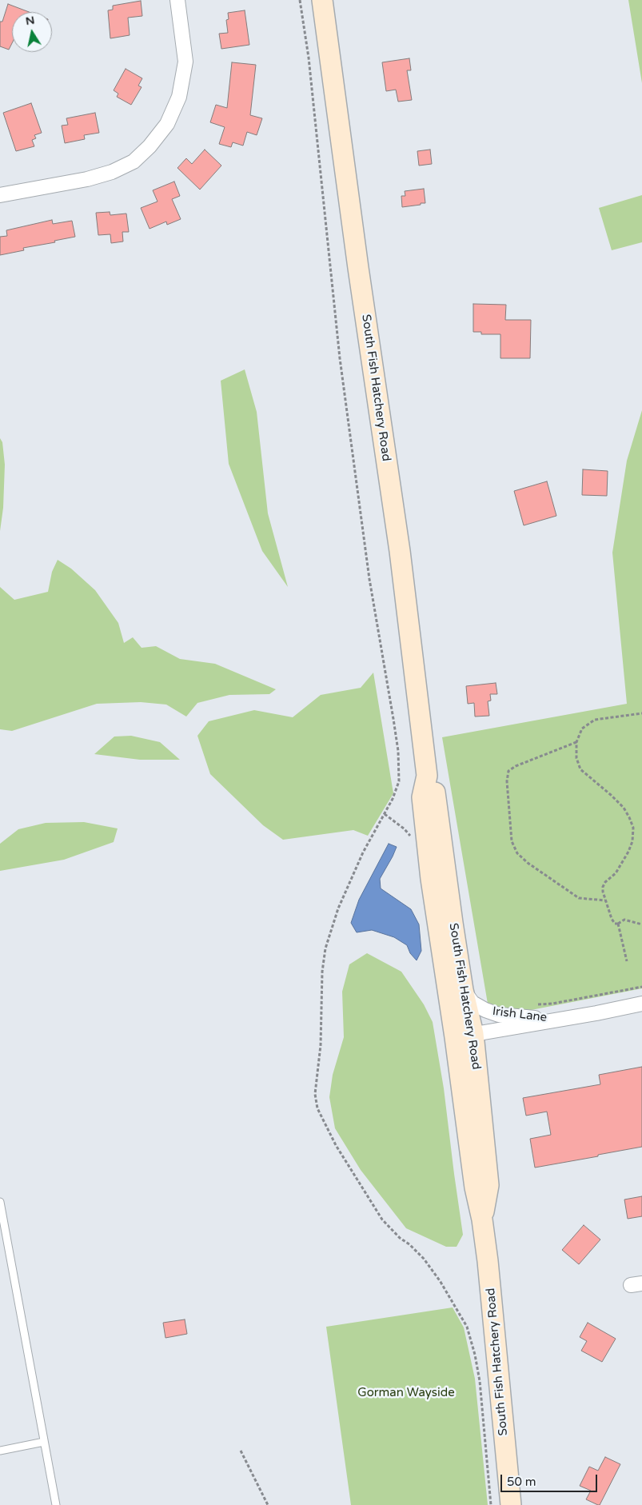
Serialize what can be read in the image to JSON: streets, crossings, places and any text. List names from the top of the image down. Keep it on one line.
{"streets":{"main road":["South Fish Hatchery Road"],"street":["Irish Lane"]},"crossings":[["South Fish Hatchery Road","Irish Lane"]],"parks":["Gorman Wayside"],"scale_bar":"50 m","north":"top"}
